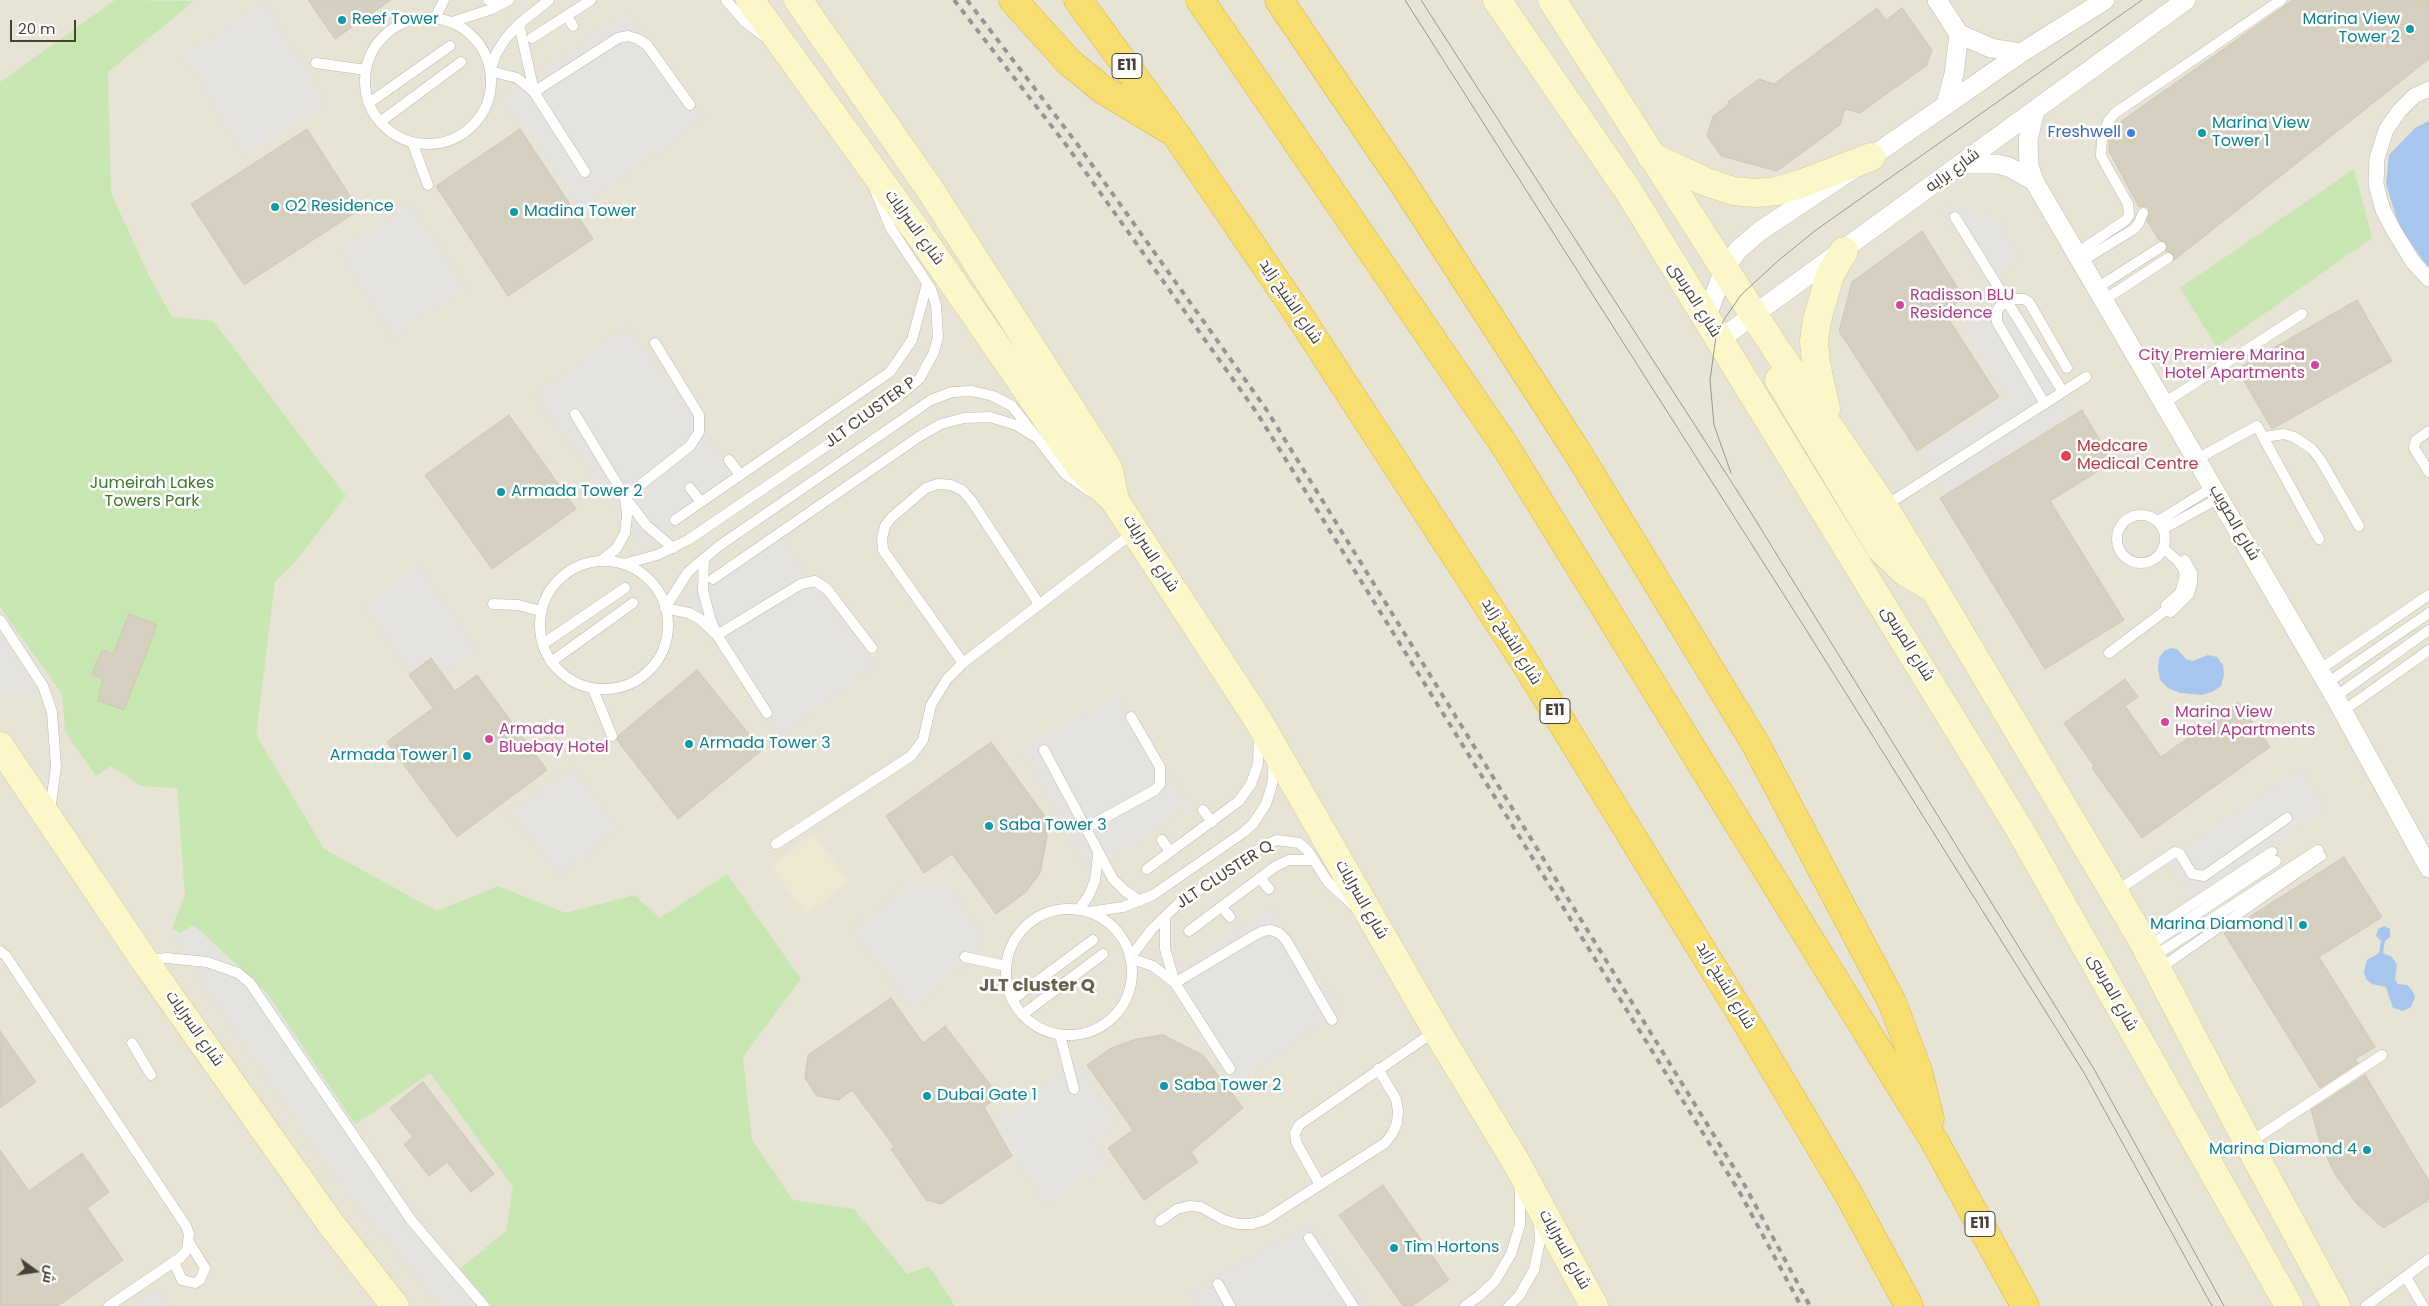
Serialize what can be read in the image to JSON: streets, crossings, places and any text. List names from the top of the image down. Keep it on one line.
{"streets":{"highway":["E11","شارع الشيخ زايد"],"main road":["شارع السرايات","شارع المرسى"],"street":["شارع برايه","شارع الصويب"],"lane":["JLT CLUSTER P","JLT CLUSTER Q"]},"crossings":[["شارع برايه","شارع الصويب"],["شارع السرايات","JLT CLUSTER P"],["شارع السرايات","JLT CLUSTER Q"]],"districts":["JLT cluster Q"],"parks":["Jumeirah Lakes Towers Park"],"places":["Reef Tower","Marina View Tower 2","Freshwell","Marina View Tower 1","O2 Residence","Madina Tower","Radisson BLU Residence","City Premiere Marina Hotel Apartments","Medcare Medical Centre","Armada Tower 2","Marina View Hotel Apartments","Armada Bluebay Hotel","Armada Tower 3","Armada Tower 1","Saba Tower 3","Marina Diamond 1","Saba Tower 2","Dubai Gate 1","Marina Diamond 4","Tim Hortons"],"scale_bar":"20 m","north":"right"}
